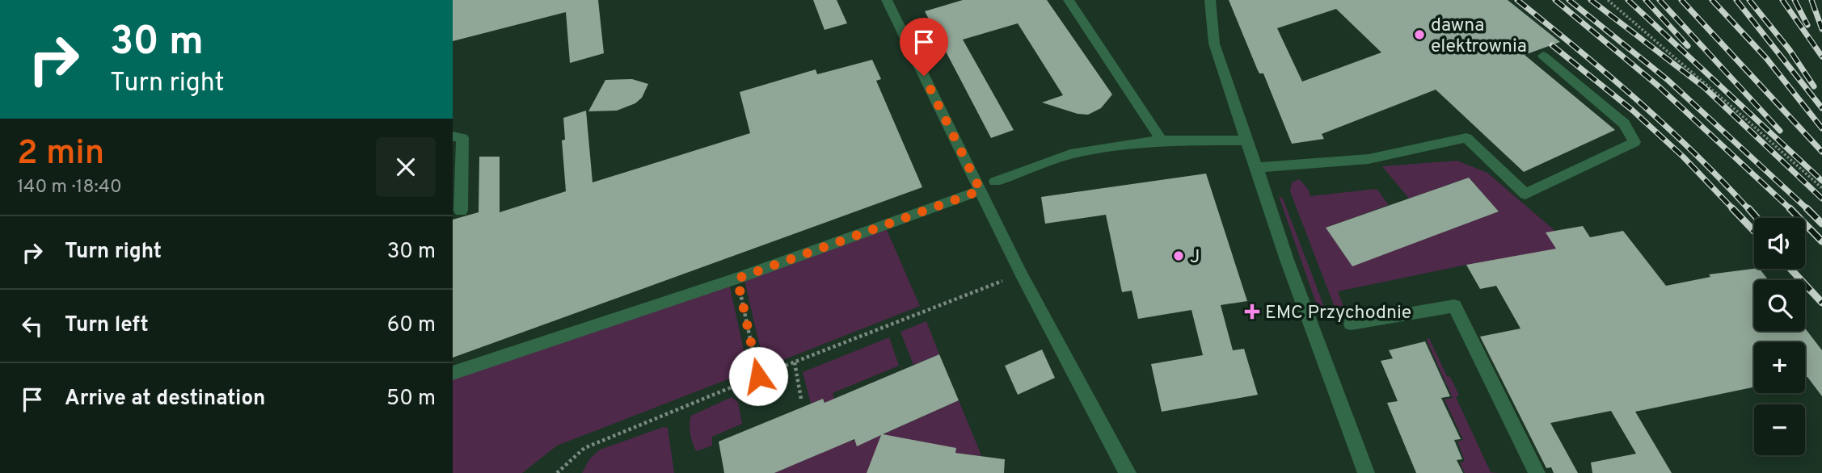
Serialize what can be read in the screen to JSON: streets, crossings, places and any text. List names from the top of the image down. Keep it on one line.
{"places":{"other":["dawna elektrownia","J"],"health":["EMC Przychodnie"]},"page":{"turn":["30 m","Turn right"],"heading":["2 min","140 m · 18:40"],"list":[{"name":"Turn right","value":"30 m"},{"name":"Turn left","value":"60 m"},{"name":"Arrive at destination","value":"50 m"}],"map_buttons":["+","−"]}}
